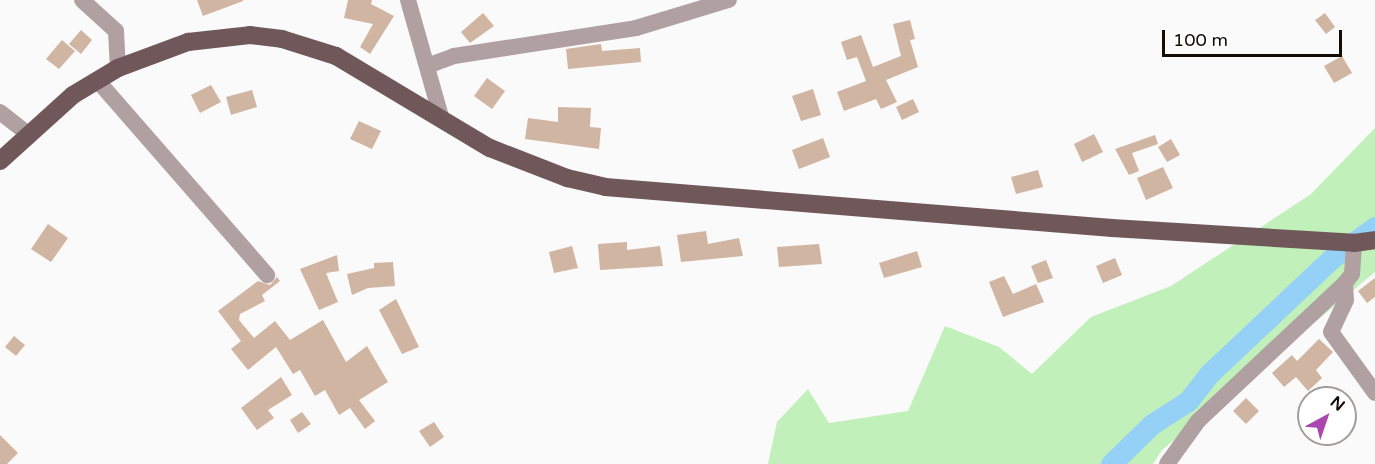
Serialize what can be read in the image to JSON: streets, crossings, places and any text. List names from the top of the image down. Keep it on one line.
{"scale_bar":"100 m","north":"top right"}
